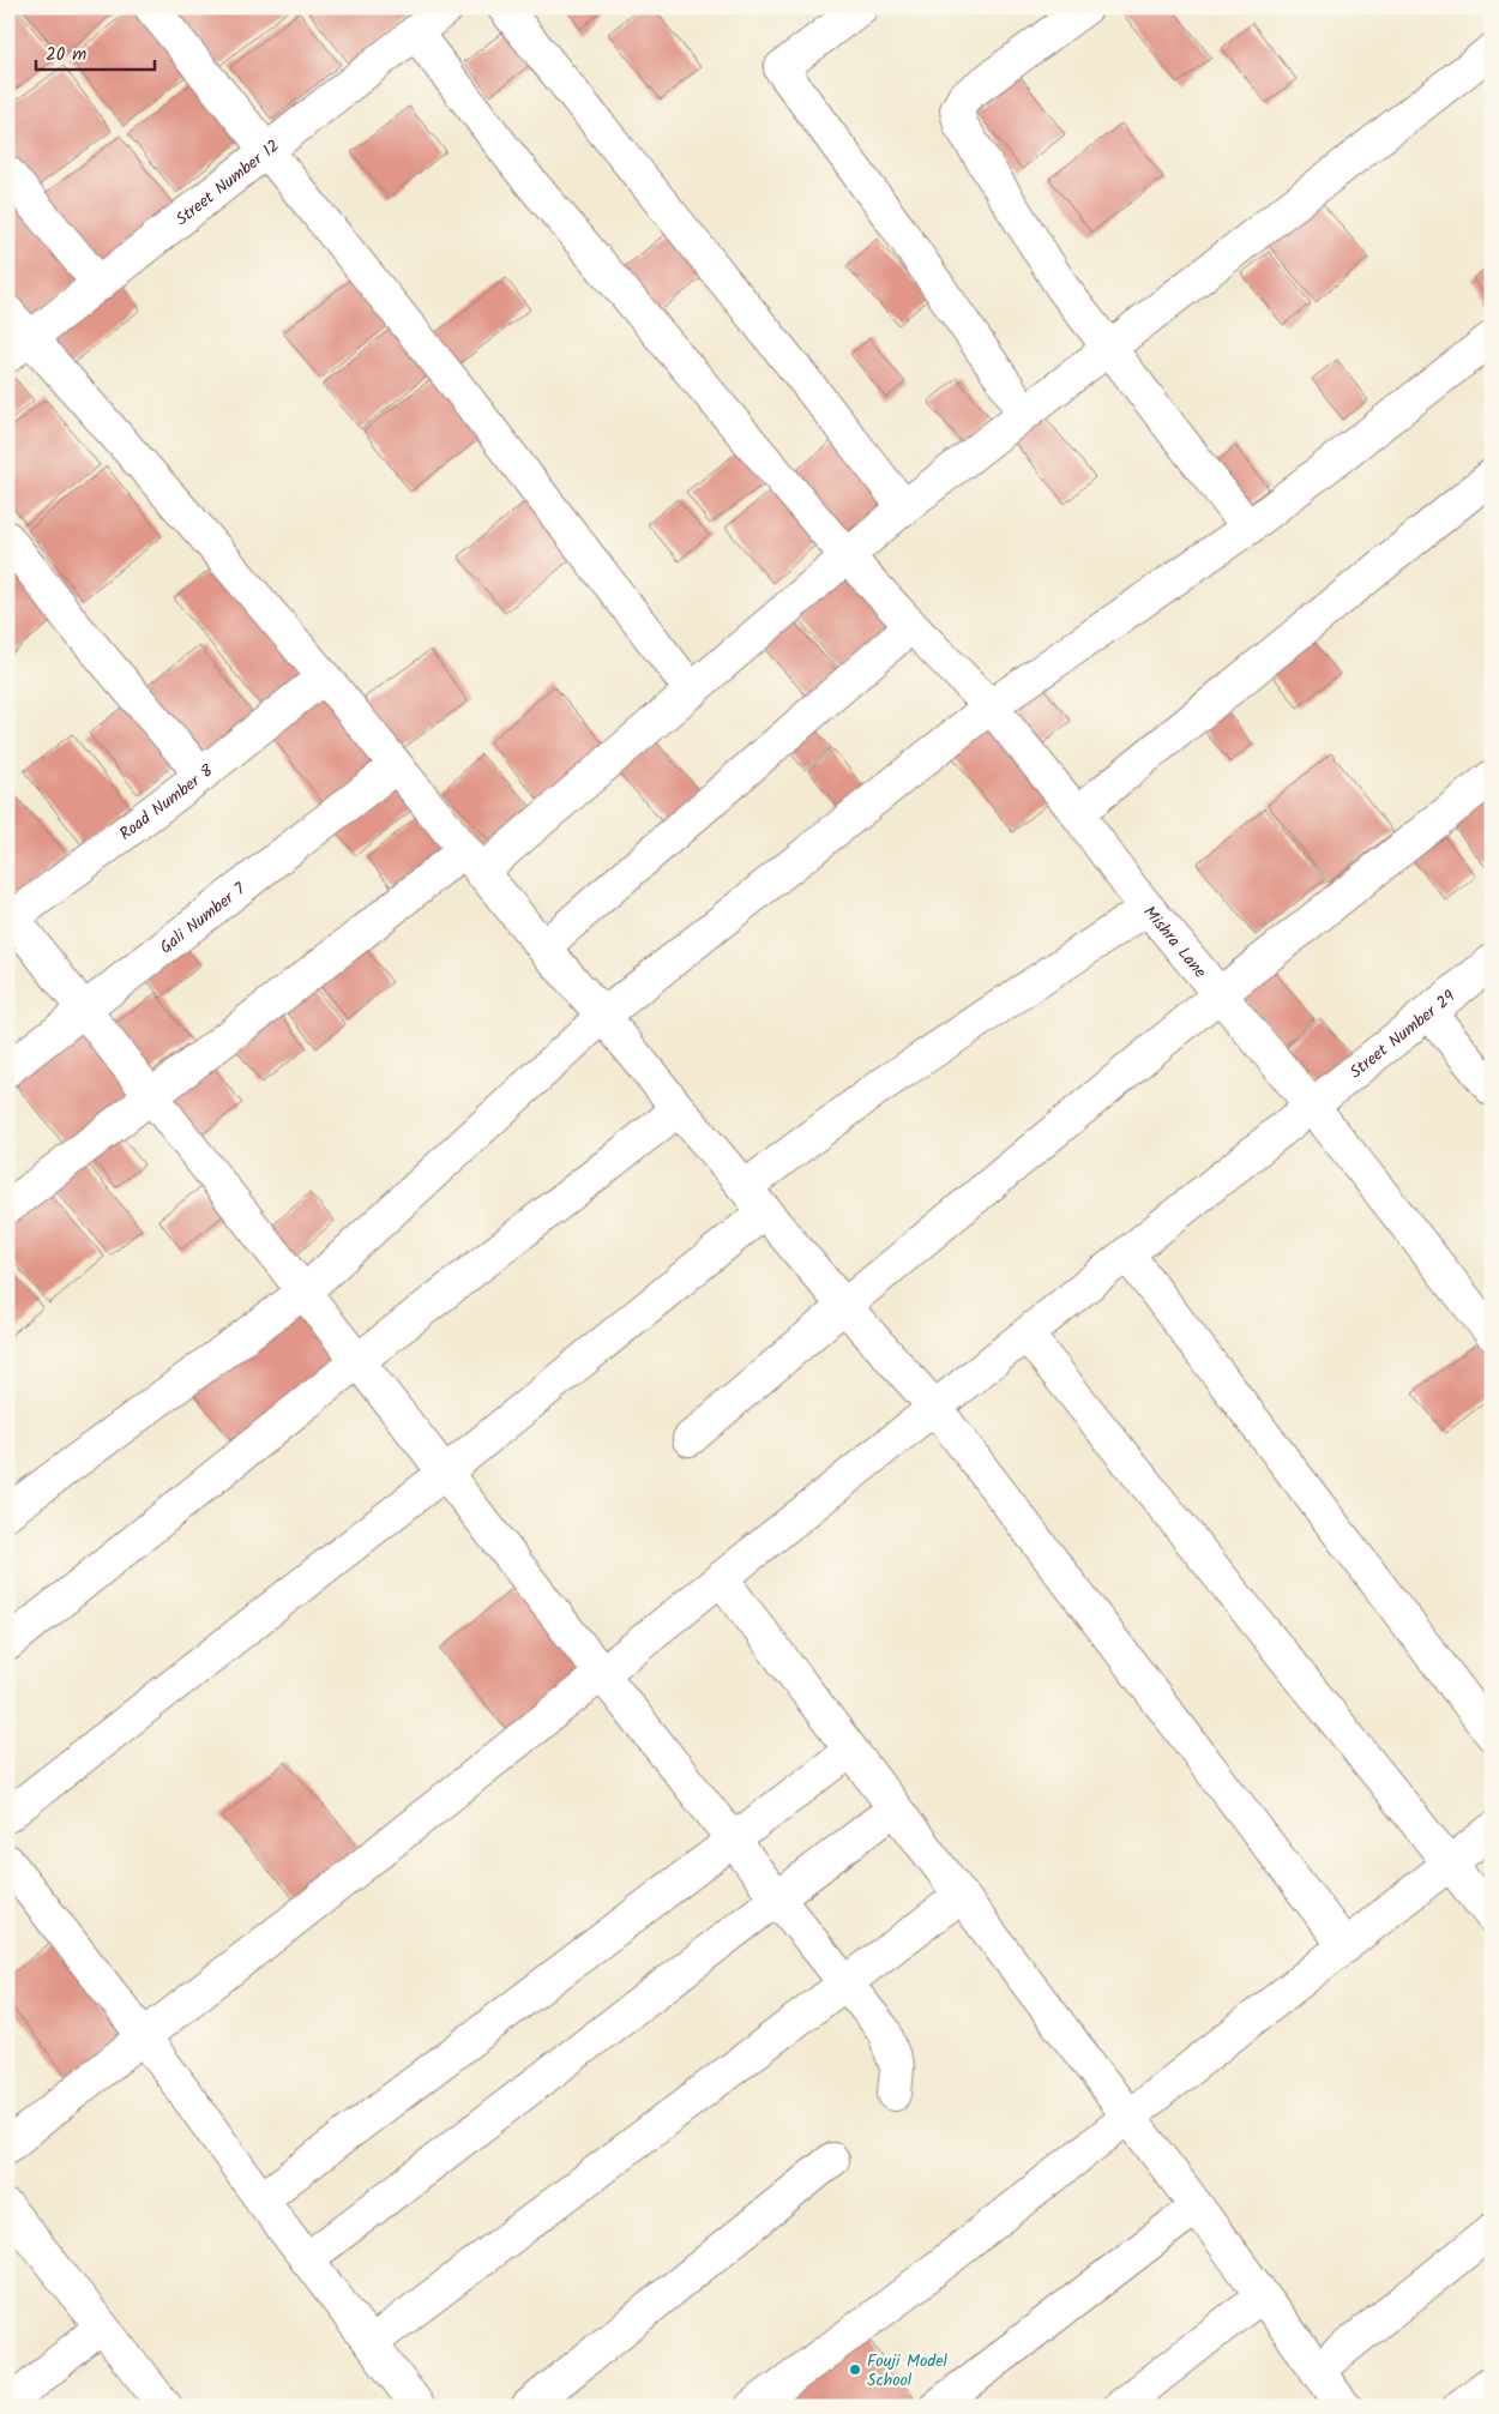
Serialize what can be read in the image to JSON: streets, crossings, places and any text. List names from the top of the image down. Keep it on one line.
{"streets":{"street":["Street Number 12","Road Number 8","Gali Number 7","Mishra Lane","Street Number 29"]},"crossings":[["Street Number 12","Mishra Lane"],["Mishra Lane","Street Number 29"]],"places":["Fouji Model School"],"scale_bar":"20 m"}
